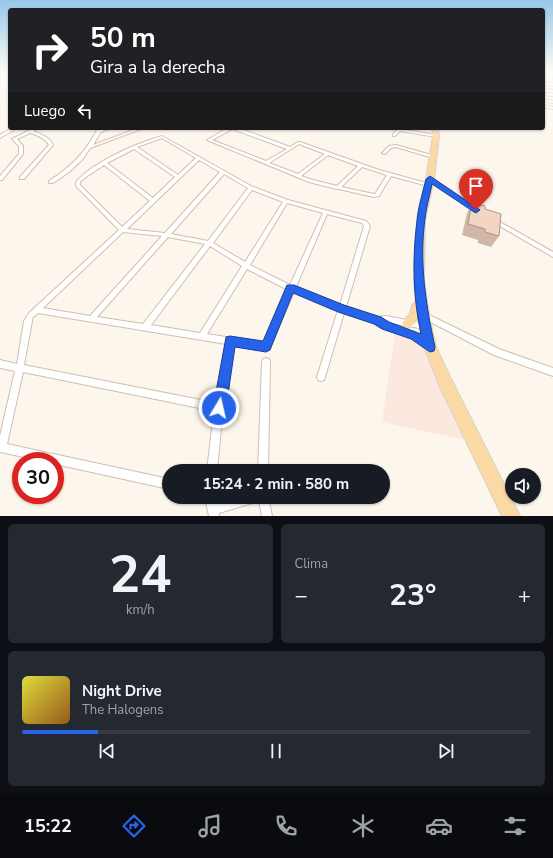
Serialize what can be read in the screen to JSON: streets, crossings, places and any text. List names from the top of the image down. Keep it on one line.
{"page":{"turn":["50 m","Gira a la derecha"],"then":"Luego","limit":"30","trip":"15:24 · 2 min · 580 m","tile":[["24","km/h"],"Clima"],"heat":["−","23°","+"],"song":["Night Drive","The Halogens"],"tabs":"15:22"}}
